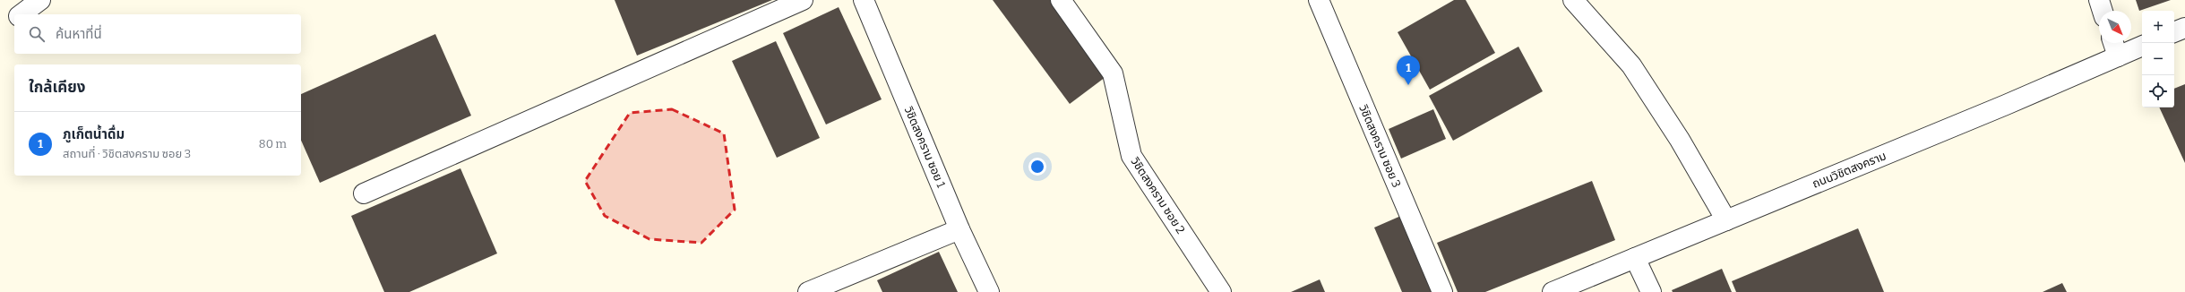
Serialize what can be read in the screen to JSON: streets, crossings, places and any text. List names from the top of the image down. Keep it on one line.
{"streets":{"street":["วิชิตสงคราม ซอย 3","วิชิตสงคราม ซอย 1","ถนนวิชิตสงคราม","วิชิตสงคราม ซอย 2"]},"north":"bottom right","page":{"map_buttons":["+","−"],"search":"ค้นหาที่นี่","pins":"1","heading":"ใกล้เคียง","list":[{"mark":"1","name":"ภูเก็ตน้ำดื่ม","note":"สถานที่ · วิชิตสงคราม ซอย 3","value":"80 m"}]}}
